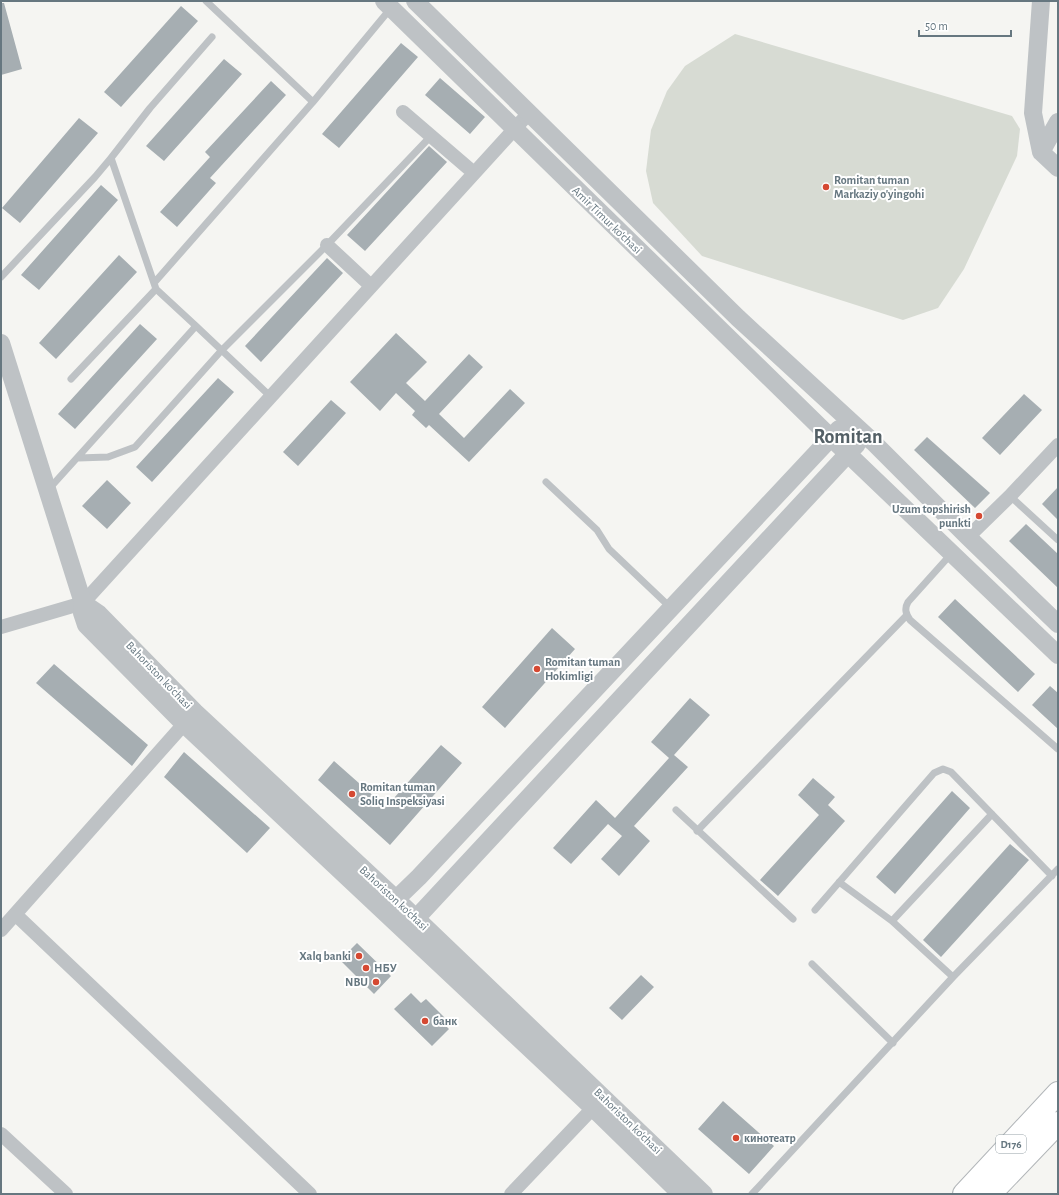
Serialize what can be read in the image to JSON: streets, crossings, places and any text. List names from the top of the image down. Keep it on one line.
{"streets":{"main road":["D176"],"street":["Amir Timur ko‘chasi","Bahoriston ko‘chasi"]},"districts":["Romitan"],"places":["Romitan tuman Markaziy o'yingohi","Uzum topshirish punkti","Romitan tuman Hokimligi","Romitan tuman Soliq Inspeksiyasi","Xalq banki","НБУ","NBU","банк","кинотеатр"],"scale_bar":"50 m"}
